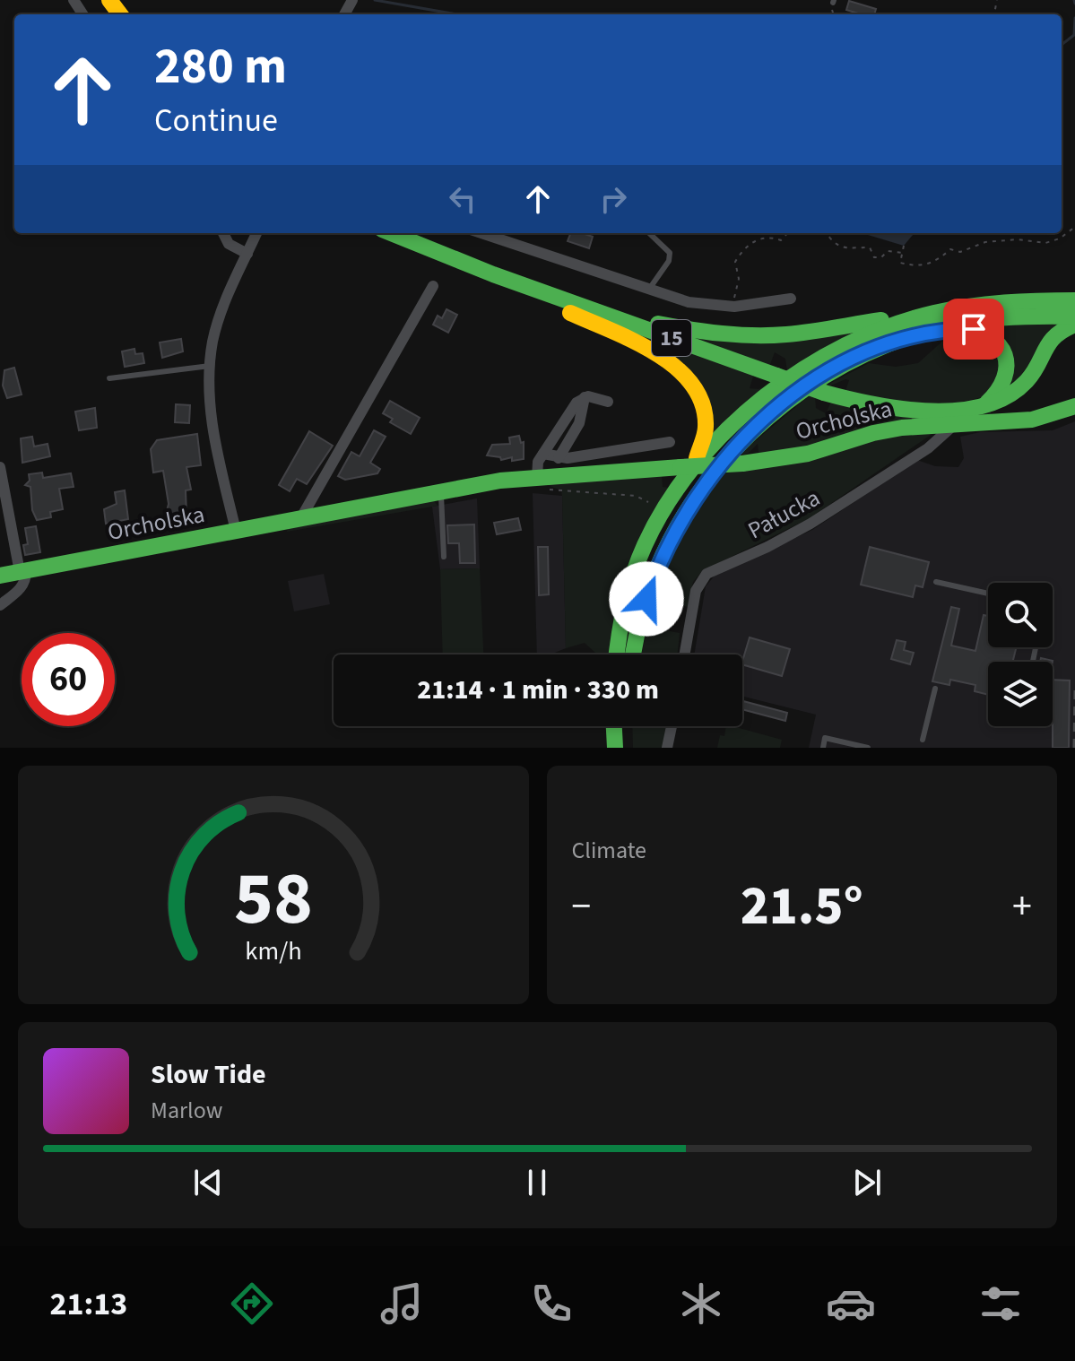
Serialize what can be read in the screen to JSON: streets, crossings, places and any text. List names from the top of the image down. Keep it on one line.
{"streets":{"main road":["15","Orcholska"],"street":["Pałucka"]},"crossings":[["Orcholska","Pałucka"]],"page":{"turn":["280 m","Continue"],"limit":"60","trip":"21:14 · 1 min · 330 m","tile":"Climate","heat":["−","21.5°","+"],"song":["Slow Tide","Marlow"],"tabs":"21:13","gauge":["58","km/h"]}}
